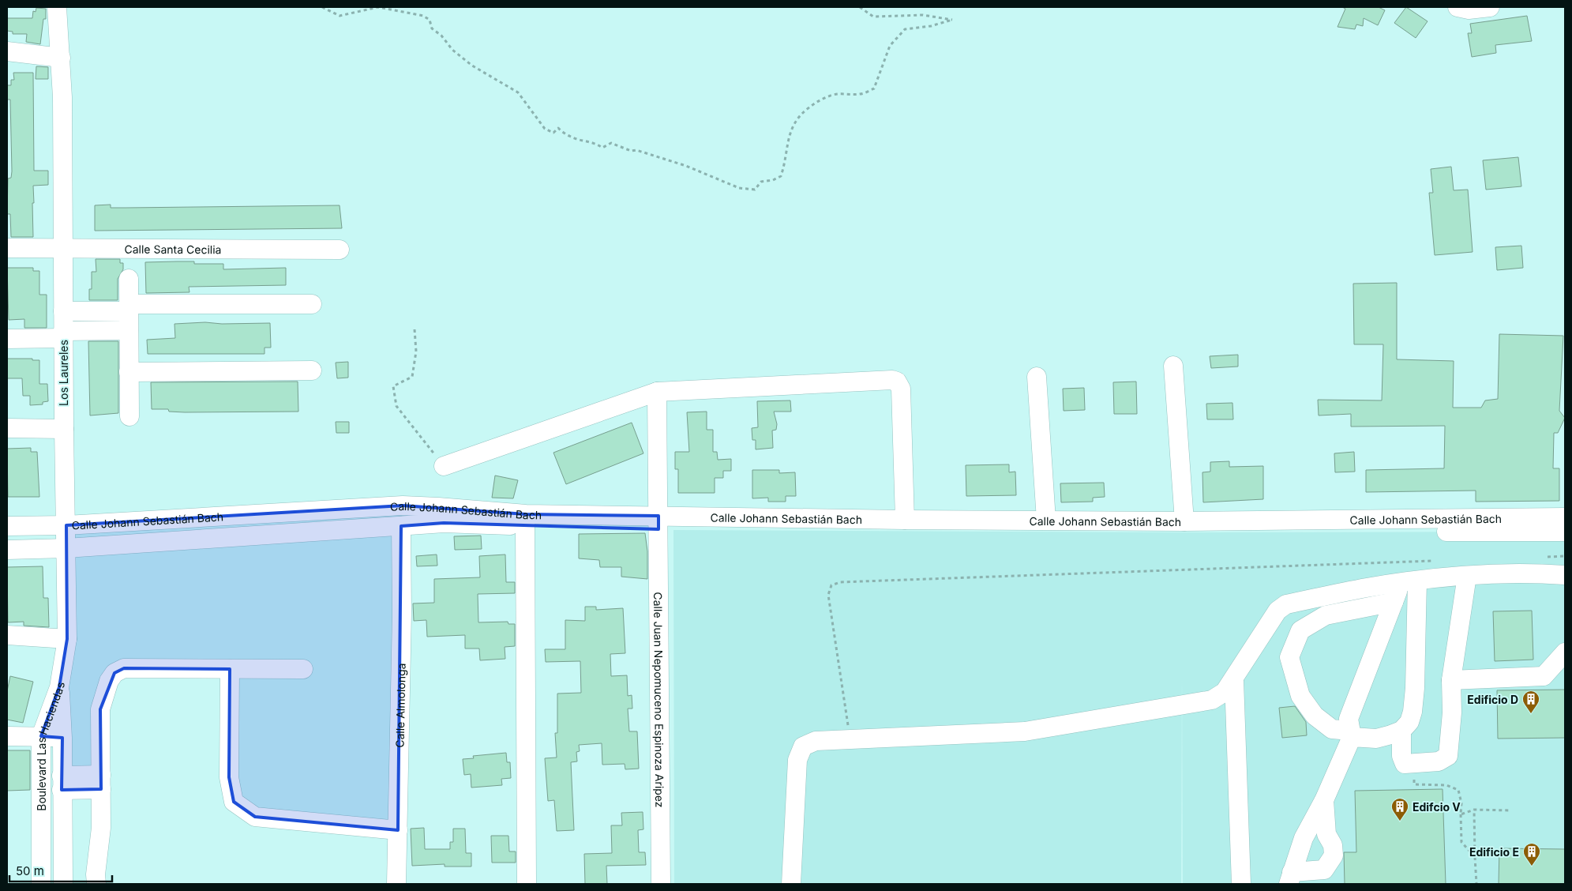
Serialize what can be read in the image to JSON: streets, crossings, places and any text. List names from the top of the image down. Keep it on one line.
{"streets":{"street":["Calle Santa Cecilia","Los Laureles","Calle Johann Sebastián Bach","Calle Juan Nepomuceno Espinoza Aripez","Calle Almolonga","Boulevard Las Haciendas"]},"crossings":[["Calle Santa Cecilia","Los Laureles"],["Los Laureles","Calle Johann Sebastián Bach"],["Los Laureles","Boulevard Las Haciendas"],["Calle Johann Sebastián Bach","Calle Juan Nepomuceno Espinoza Aripez"],["Calle Johann Sebastián Bach","Calle Almolonga"]],"places":{"building":["Edificio D","Edifcio V","Edificio E"]},"scale_bar":"50 m"}
